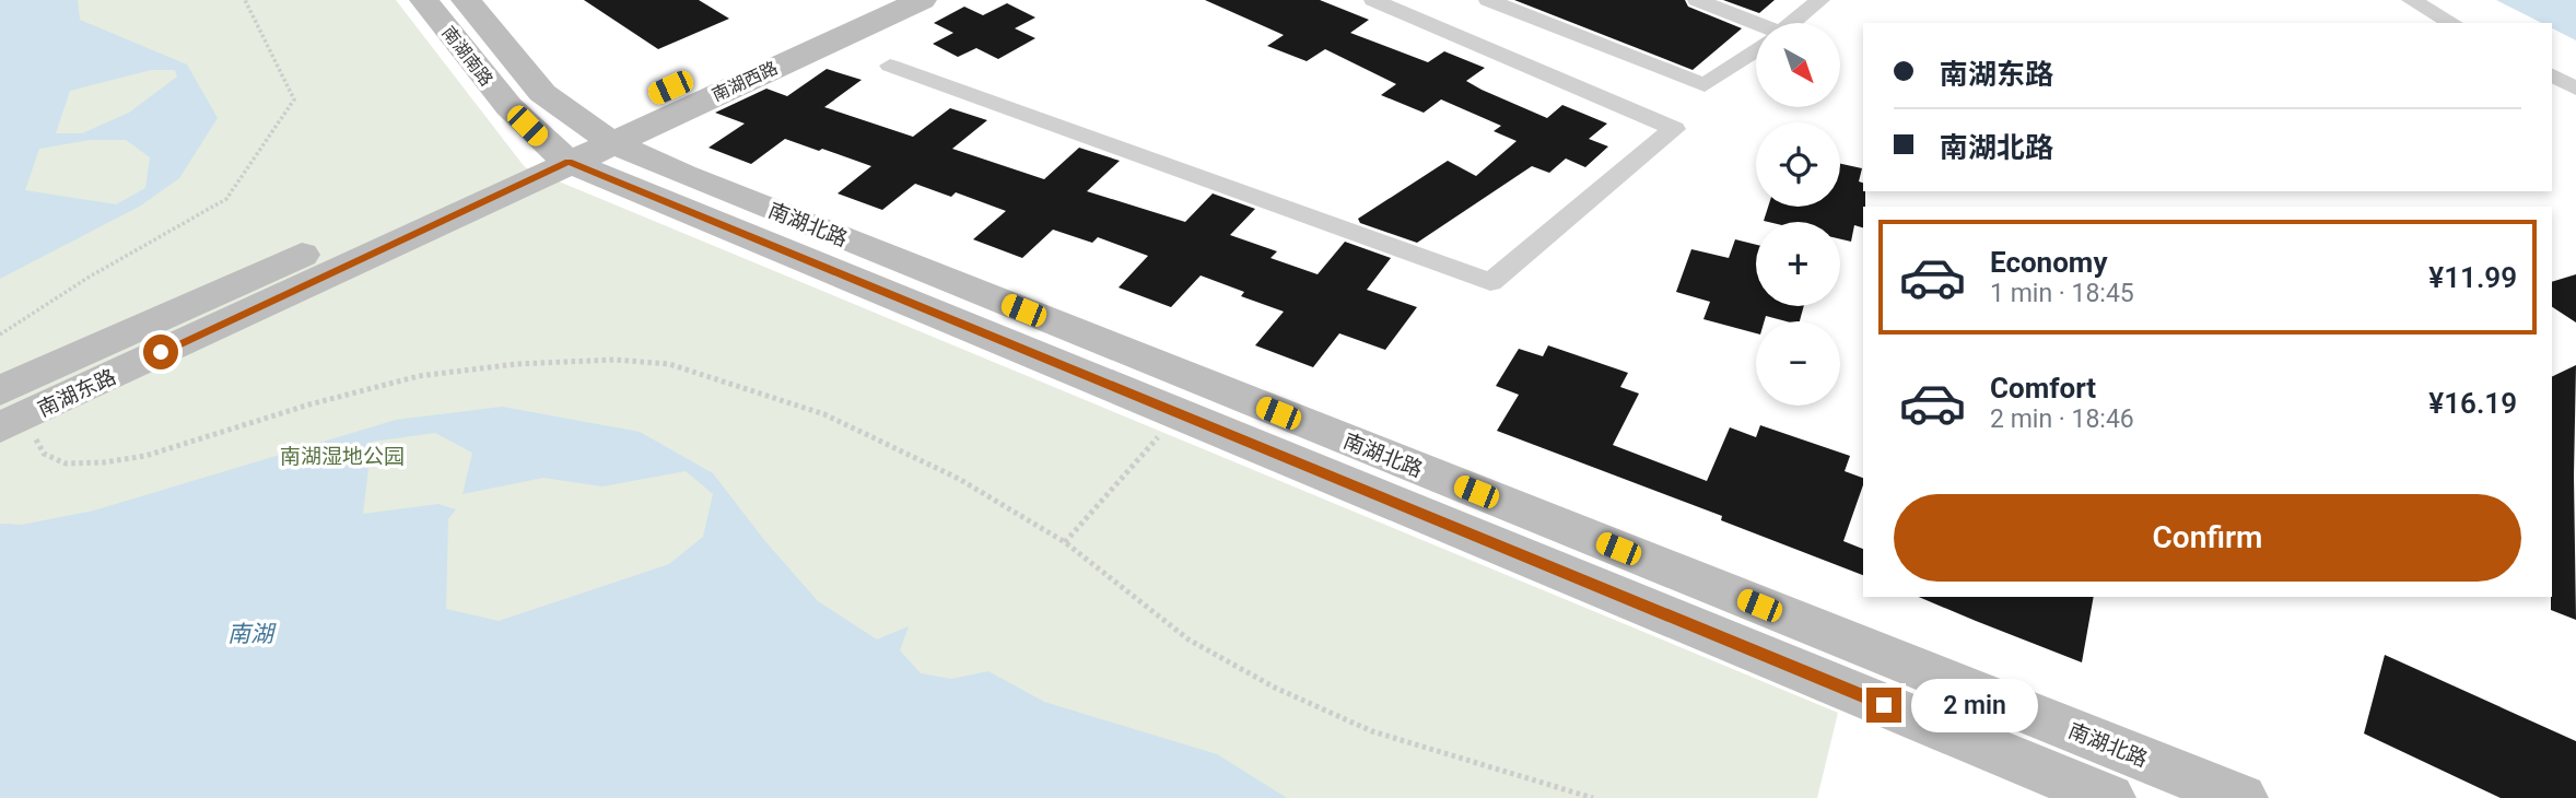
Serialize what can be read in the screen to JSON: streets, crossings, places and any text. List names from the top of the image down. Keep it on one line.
{"streets":{"main road":["南湖南路","南湖西路","南湖北路","南湖东路"]},"crossings":[["南湖南路","南湖西路"],["南湖南路","南湖北路"],["南湖南路","南湖东路"],["南湖西路","南湖北路"],["南湖西路","南湖东路"],["南湖北路","南湖东路"]],"water":["南湖"],"parks":["南湖湿地公园"],"north":"bottom right","page":{"map_buttons":["+","−"],"banner":["南湖东路","南湖北路"],"list":[{"name":"Economy","note":"1 min · 18:45","value":"¥11.99"},{"name":"Comfort","note":"2 min · 18:46","value":"¥16.19"}],"buttons":"Confirm","bubble":"2 min"}}
